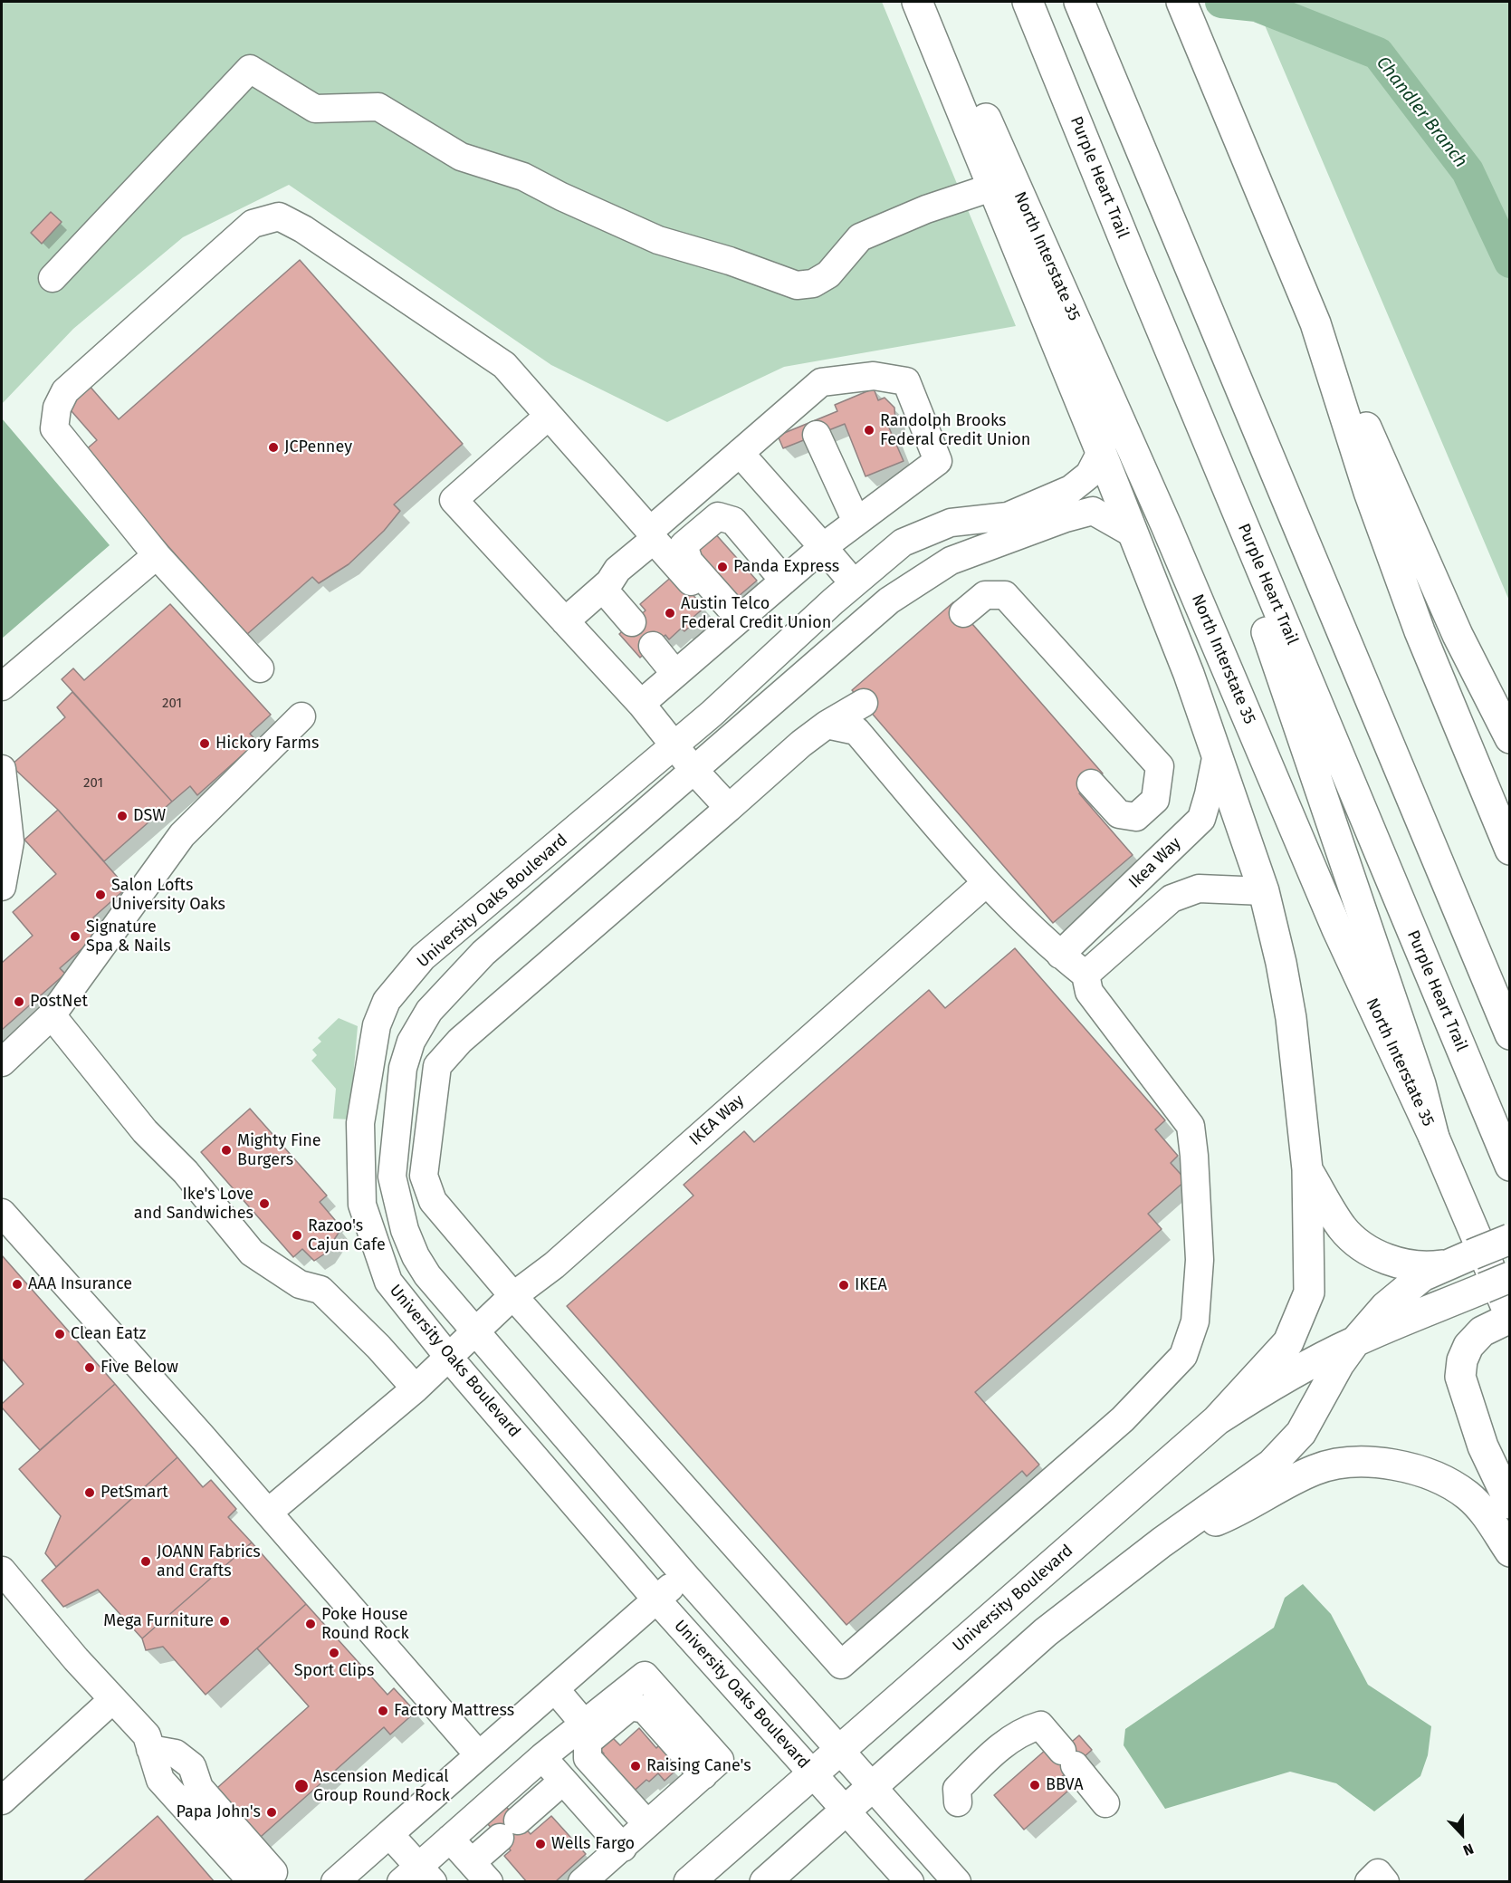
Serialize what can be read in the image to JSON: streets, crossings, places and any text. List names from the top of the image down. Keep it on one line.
{"streets":{"main road":["Purple Heart Trail","North Interstate 35","University Boulevard"],"street":["Ikea Way","University Oaks Boulevard","IKEA Way"]},"crossings":[["University Oaks Boulevard","IKEA Way"],["University Oaks Boulevard","University Boulevard"]],"water":["Chandler Branch"],"places":["Randolph Brooks Federal Credit Union","JCPenney","Panda Express","Austin Telco Federal Credit Union","Hickory Farms","DSW","Salon Lofts University Oaks","Signature Spa & Nails","PostNet","Mighty Fine Burgers","Ike's Love and Sandwiches","Razoo's Cajun Cafe","AAA Insurance","IKEA","Clean Eatz","Five Below","PetSmart","JOANN Fabrics and Crafts","Mega Furniture","Poke House Round Rock","Sport Clips","Factory Mattress","Raising Cane's","BBVA","Ascension Medical Group Round Rock","Papa John's","Wells Fargo"],"house_numbers":["201","201"],"north":"bottom"}
